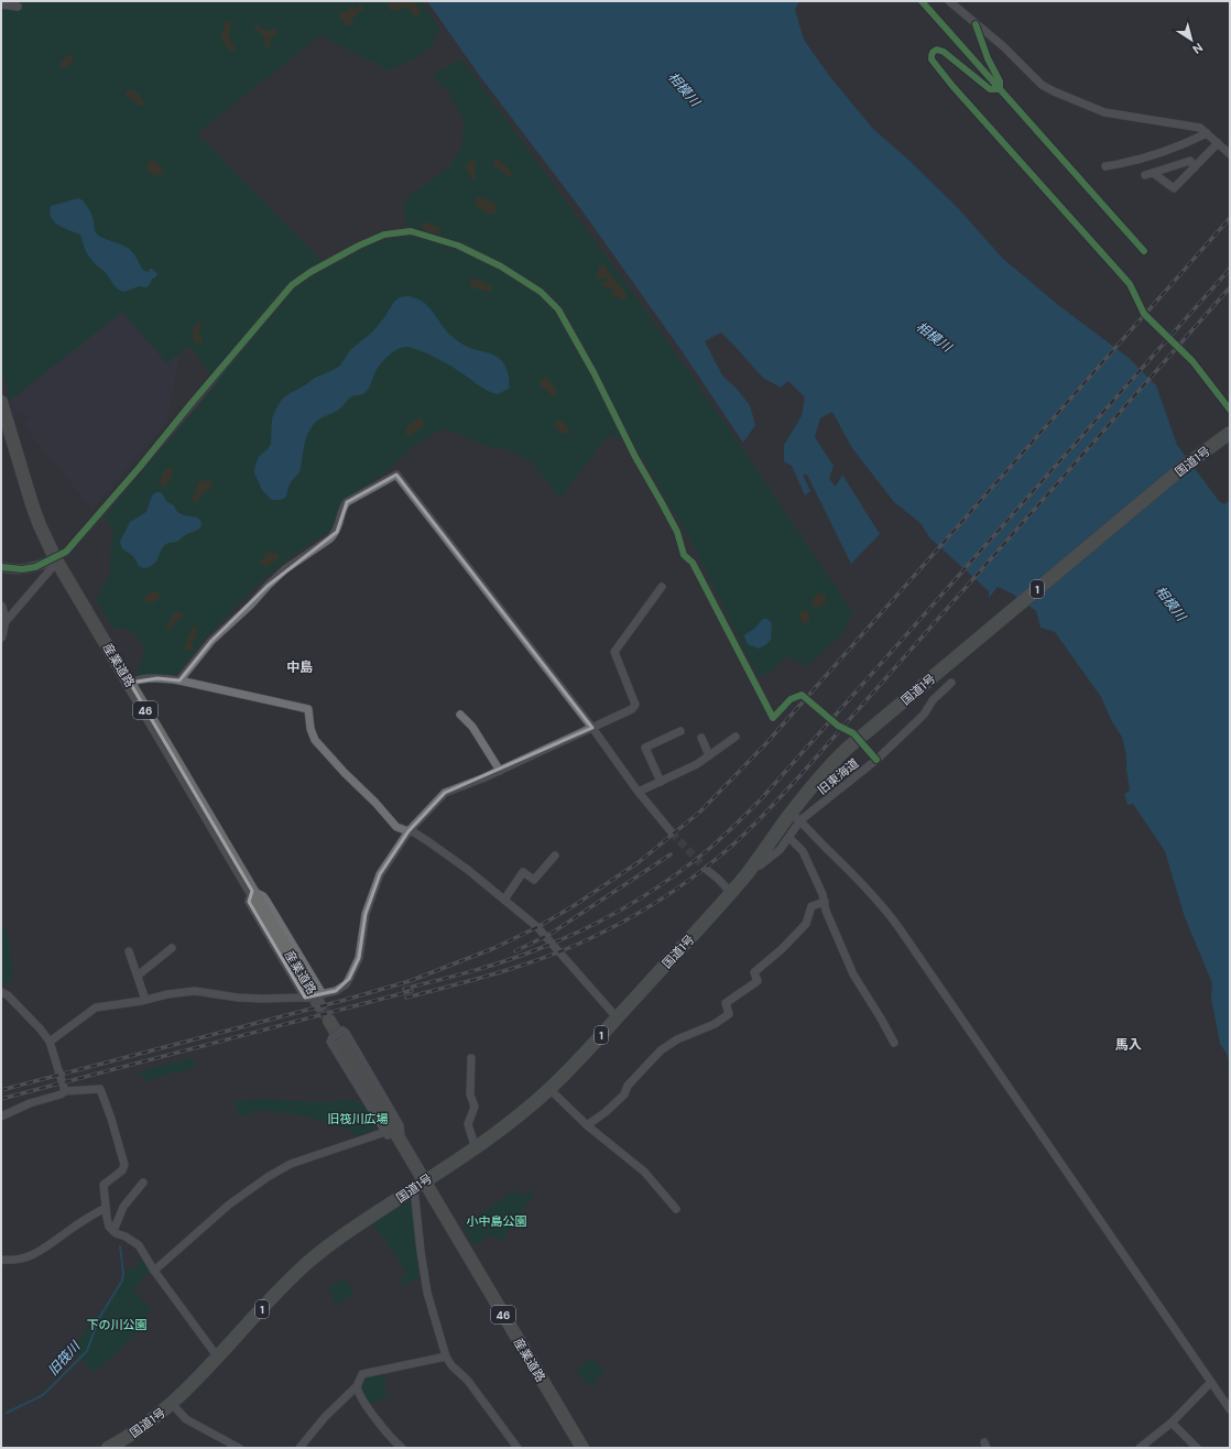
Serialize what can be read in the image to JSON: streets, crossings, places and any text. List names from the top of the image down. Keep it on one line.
{"streets":{"highway":["国道1号","1"],"main road":["産業道路","46"],"street":["旧東海道"]},"crossings":[["国道1号","産業道路"],["国道1号","旧東海道"]],"districts":["中島","馬入"],"water":["相模川","旧筏川"],"parks":["旧筏川広場","小中島公園","下の川公園"],"north":"bottom right"}
